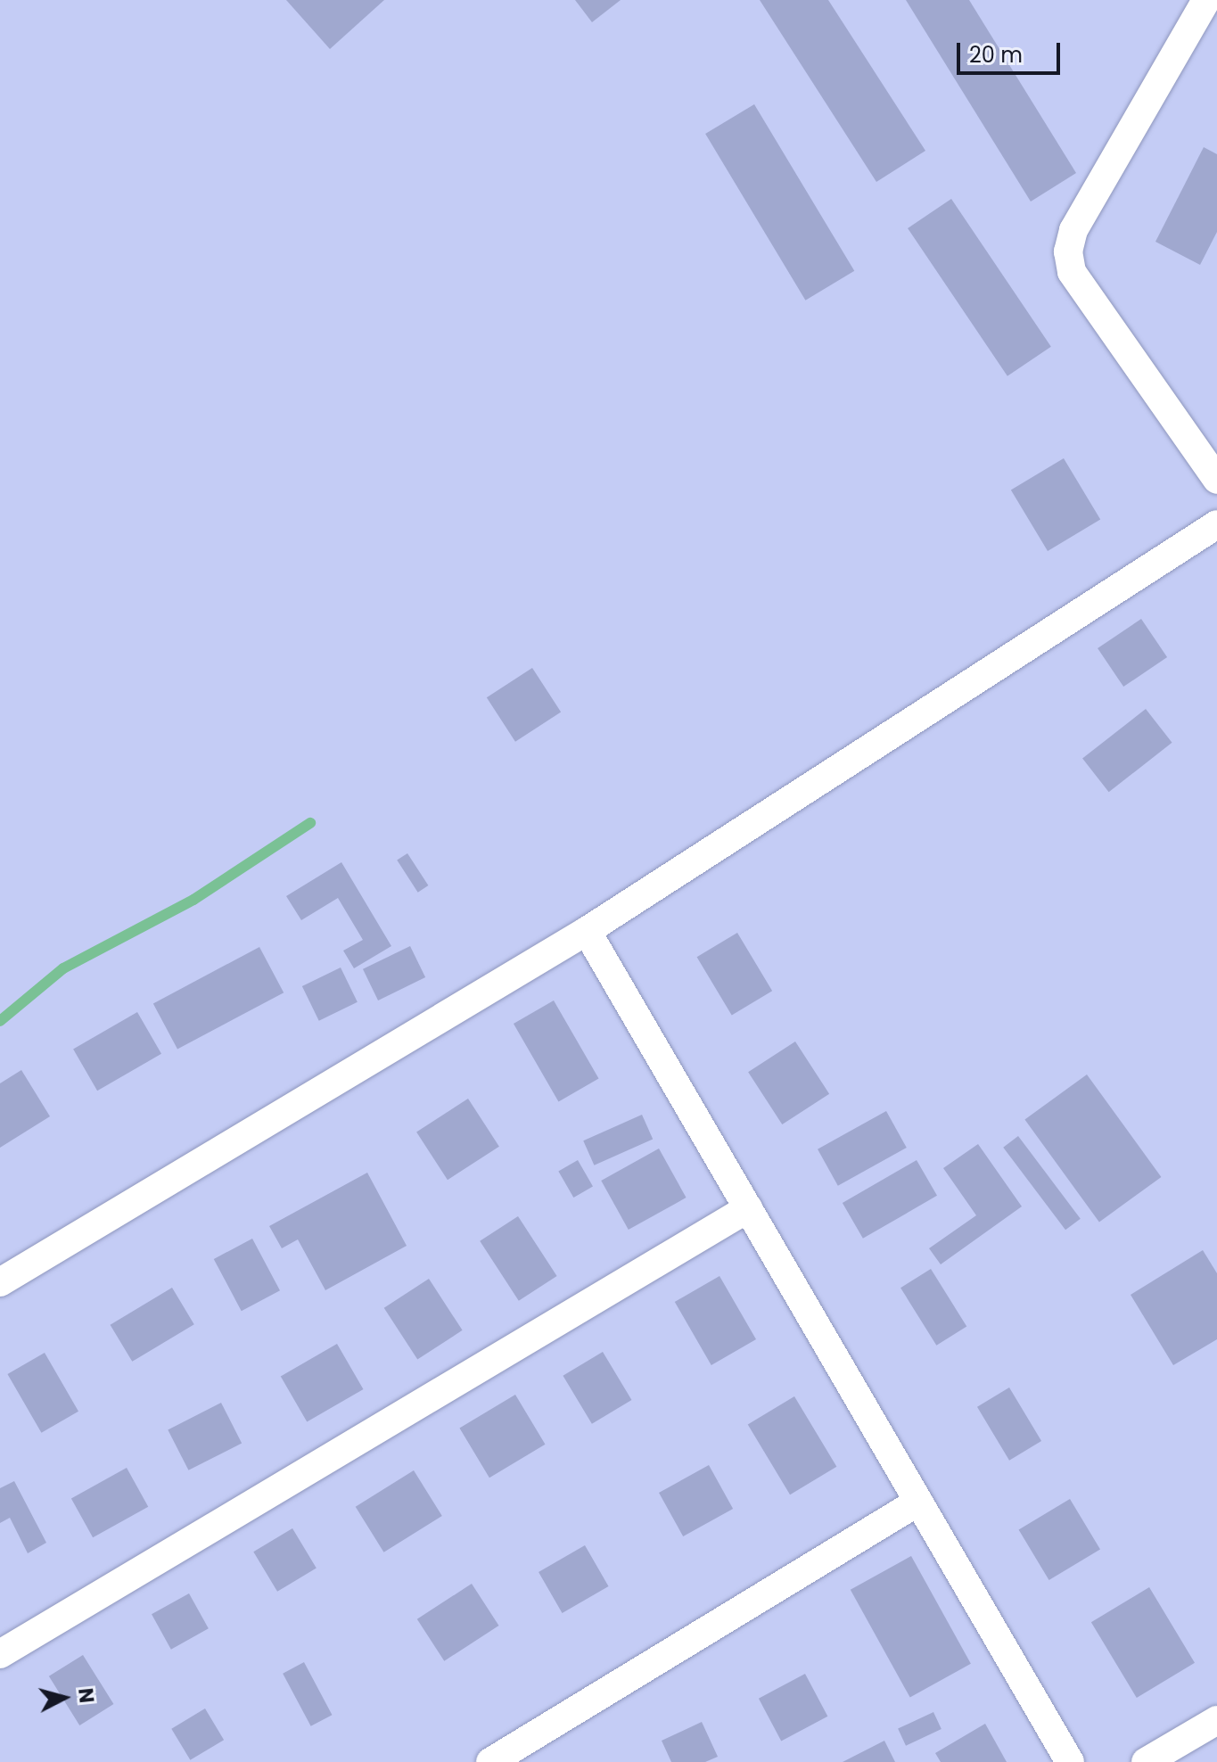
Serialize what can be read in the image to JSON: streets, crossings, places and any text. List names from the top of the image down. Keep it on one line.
{"scale_bar":"20 m","north":"right"}
